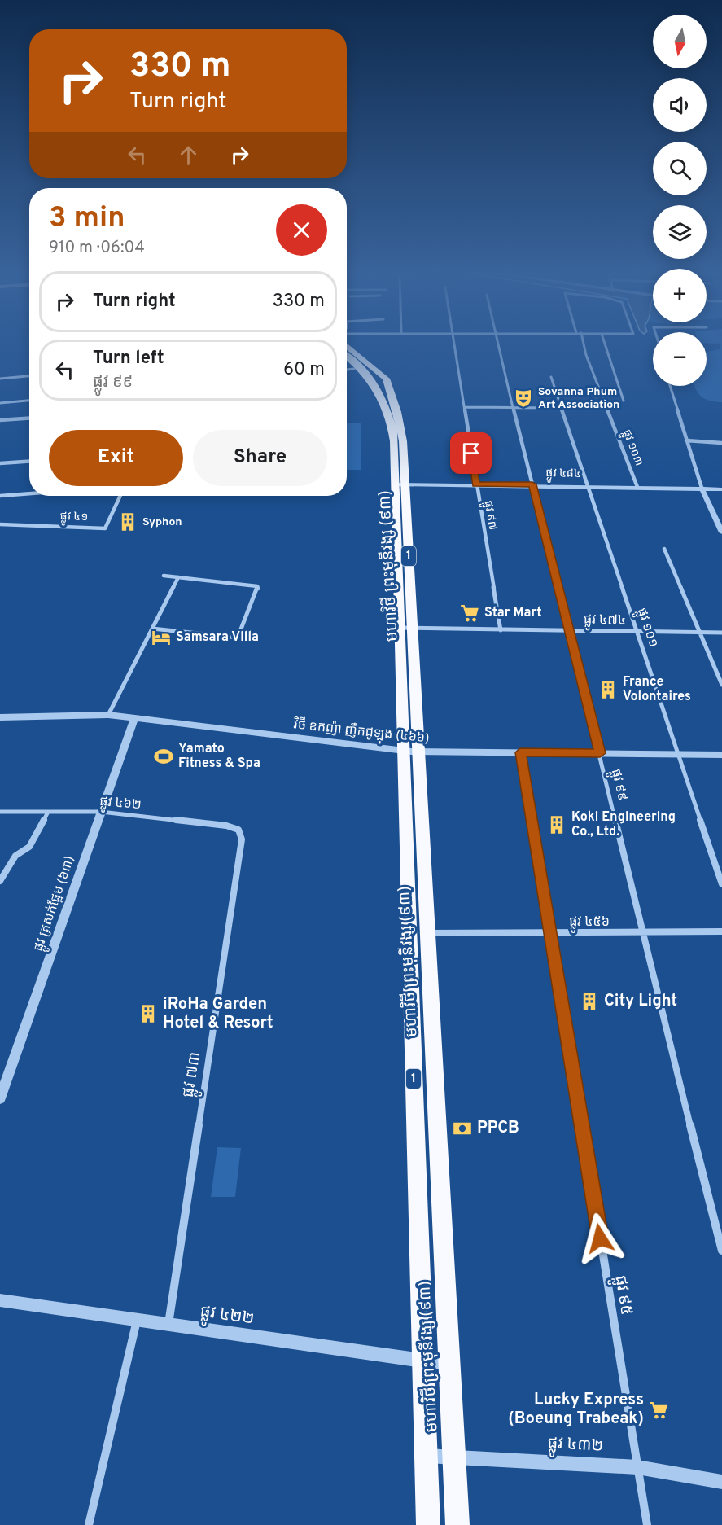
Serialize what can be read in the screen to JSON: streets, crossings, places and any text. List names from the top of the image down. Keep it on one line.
{"streets":{"highway":["1","មហាវិថី ព្រះមុនីវង្ស (៩៣)"],"street":["ផ្លូវ ១០៣","ផ្លូវ ៤៨៤","ផ្លូវ ៩៧","ផ្លូវ ៤១","ផ្លូវ ៤៧៤","ផ្លូវ ១០១","វិថី ឧកញ៉ា ញឹកជូឡុង (៤៦៦)","ផ្លូវ ៩៩","ផ្លូវ ៤៦២","ផ្លូវ ត្រសក់ផ្អែម (៦៣)","ផ្លូវ ៤៥៦","ផ្លូវ ៧៣","ផ្លូវ ៩៥","ផ្លូវ ៤២២","ផ្លូវ ៤៣២"]},"crossings":[["ផ្លូវ ១០៣","ផ្លូវ ៤៨៤"],["ផ្លូវ ៤៨៤","ផ្លូវ ៩៧"],["ផ្លូវ ៤៨៤","មហាវិថី ព្រះមុនីវង្ស (៩៣)"],["ផ្លូវ ៤៨៤","ផ្លូវ ១០១"],["ផ្លូវ ៤៨៤","ផ្លូវ ៩៩"],["ផ្លូវ ៩៧","ផ្លូវ ៤៧៤"],["1","មហាវិថី ព្រះមុនីវង្ស (៩៣)"],["មហាវិថី ព្រះមុនីវង្ស (៩៣)","ផ្លូវ ៤៧៤"],["មហាវិថី ព្រះមុនីវង្ស (៩៣)","វិថី ឧកញ៉ា ញឹកជូឡុង (៤៦៦)"],["មហាវិថី ព្រះមុនីវង្ស (៩៣)","ផ្លូវ ៤៥៦"],["មហាវិថី ព្រះមុនីវង្ស (៩៣)","ផ្លូវ ៤២២"],["មហាវិថី ព្រះមុនីវង្ស (៩៣)","ផ្លូវ ៤៣២"],["ផ្លូវ ៤៧៤","ផ្លូវ ១០១"],["ផ្លូវ ៤៧៤","ផ្លូវ ៩៩"],["ផ្លូវ ១០១","វិថី ឧកញ៉ា ញឹកជូឡុង (៤៦៦)"],["វិថី ឧកញ៉ា ញឹកជូឡុង (៤៦៦)","ផ្លូវ ៩៩"],["វិថី ឧកញ៉ា ញឹកជូឡុង (៤៦៦)","ផ្លូវ ត្រសក់ផ្អែម (៦៣)"],["វិថី ឧកញ៉ា ញឹកជូឡុង (៤៦៦)","ផ្លូវ ៩៥"],["ផ្លូវ ៩៩","ផ្លូវ ៤៥៦"],["ផ្លូវ ៤៦២","ផ្លូវ ត្រសក់ផ្អែម (៦៣)"],["ផ្លូវ ៤៦២","ផ្លូវ ៧៣"],["ផ្លូវ ៤៥៦","ផ្លូវ ៩៥"],["ផ្លូវ ៧៣","ផ្លូវ ៤២២"],["ផ្លូវ ៩៥","ផ្លូវ ៤៣២"]],"places":{"theatre":["Sovanna Phum Art Association"],"building":["Syphon","France Volontaires","Koki Engineering Co., Ltd.","City Light","iRoHa Garden Hotel & Resort"],"supermarket":["Star Mart","Lucky Express (Boeung Trabeak)"],"hotel":["Samsara Villa"],"sports":["Yamato Fitness & Spa"],"bank":["PPCB"]},"north":"bottom","page":{"map_buttons":["+","−"],"turn":["330 m","Turn right"],"heading":["3 min","910 m · 06:04"],"list":[{"name":"Turn right","value":"330 m"},{"name":"Turn left","note":"ផ្លូវ ៩៩","value":"60 m"}],"buttons":["Exit","Share"]}}
